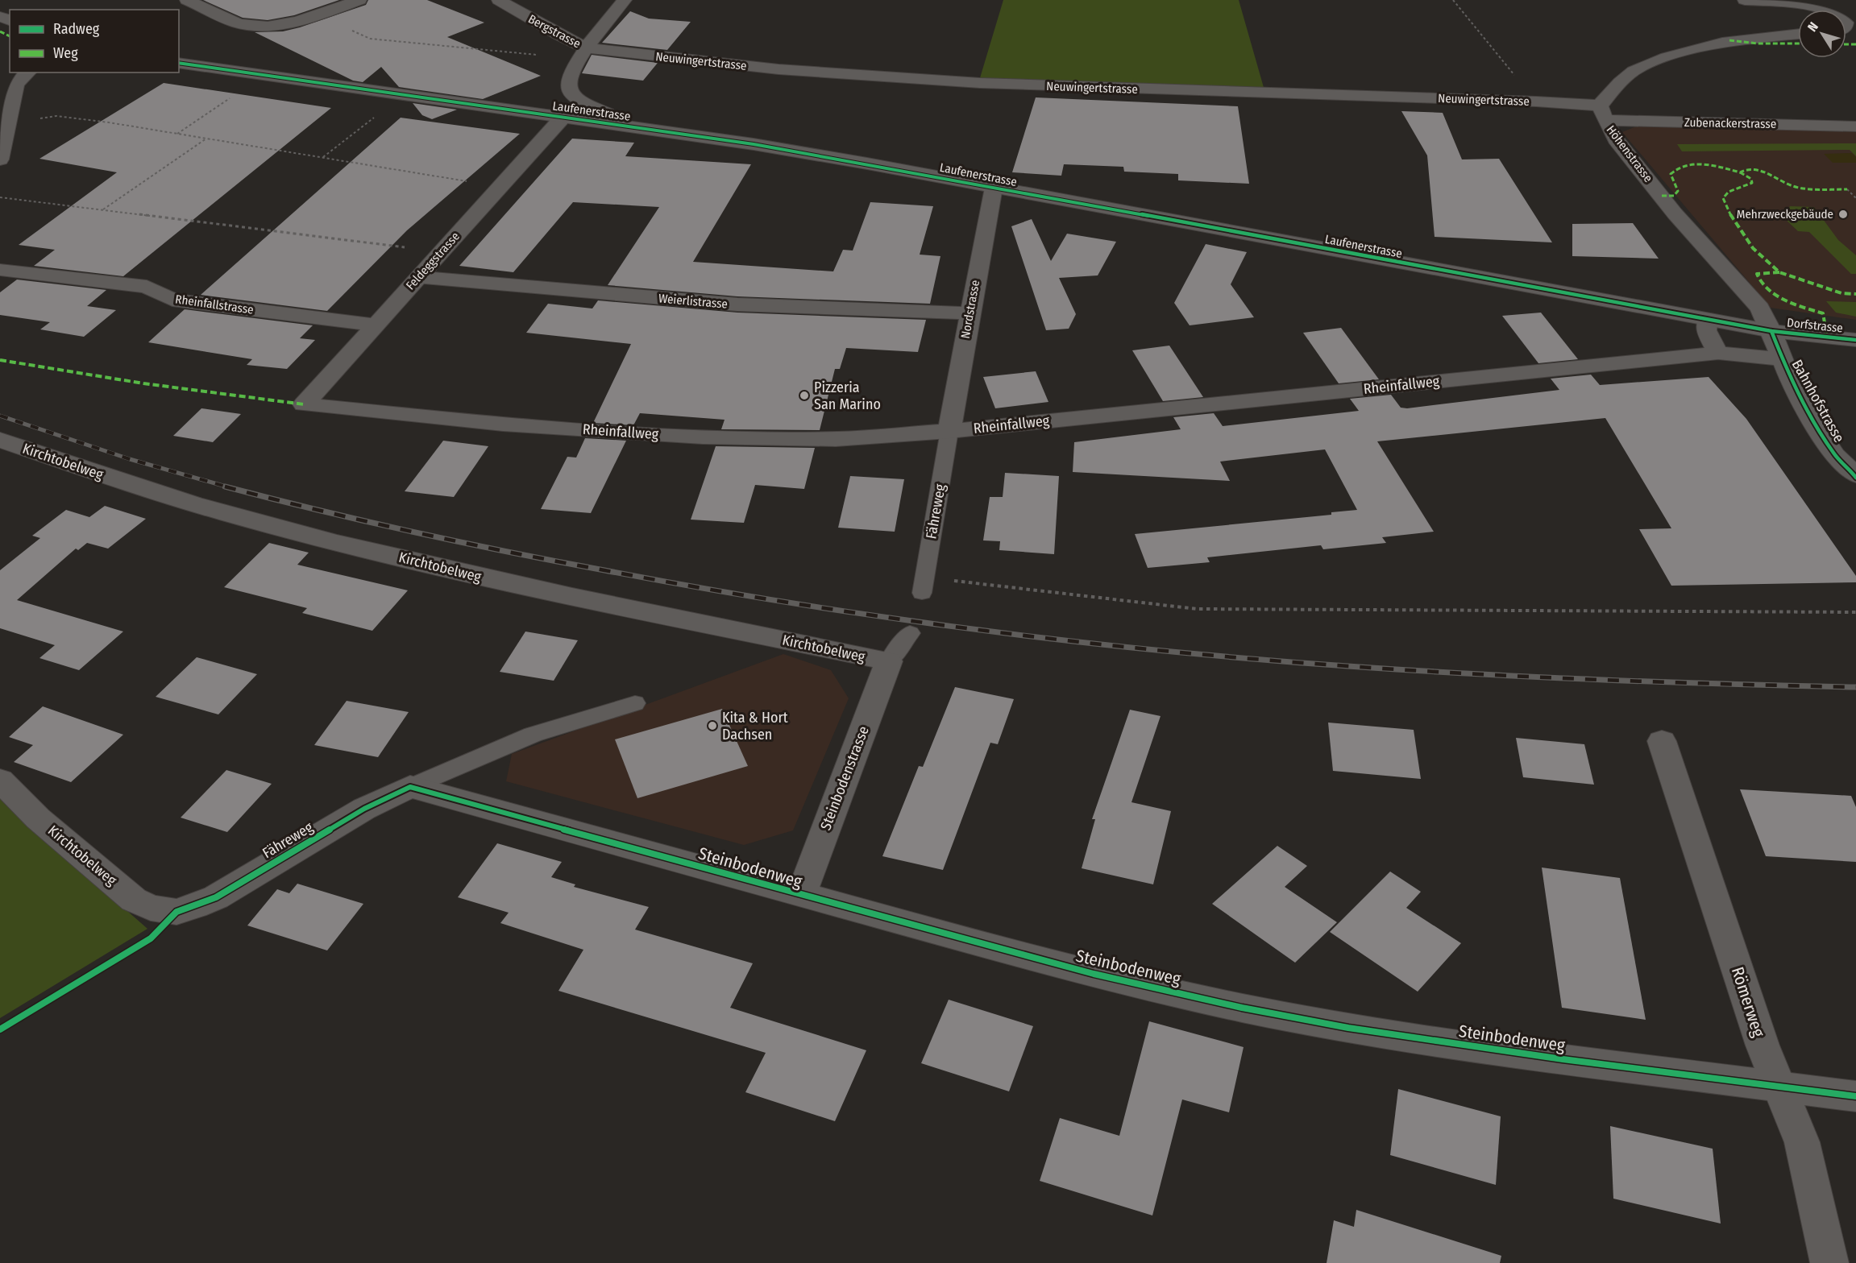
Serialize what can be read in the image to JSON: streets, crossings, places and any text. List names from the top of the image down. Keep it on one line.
{"streets":{"street":["Bergstrasse","Neuwingertstrasse","Laufenerstrasse","Zubenackerstrasse","Höhenstrasse","Feldeggstrasse","Weierlistrasse","Rheinfallstrasse","Nordstrasse","Dorfstrasse","Rheinfallweg","Bahnhofstrasse","Kirchtobelweg","Fähreweg","Steinbodenstrasse","Steinbodenweg","Römerweg"]},"crossings":[["Bergstrasse","Neuwingertstrasse"],["Neuwingertstrasse","Zubenackerstrasse"],["Neuwingertstrasse","Höhenstrasse"],["Laufenerstrasse","Höhenstrasse"],["Laufenerstrasse","Feldeggstrasse"],["Laufenerstrasse","Nordstrasse"],["Laufenerstrasse","Dorfstrasse"],["Laufenerstrasse","Bahnhofstrasse"],["Zubenackerstrasse","Höhenstrasse"],["Höhenstrasse","Dorfstrasse"],["Höhenstrasse","Bahnhofstrasse"],["Feldeggstrasse","Weierlistrasse"],["Feldeggstrasse","Rheinfallstrasse"],["Feldeggstrasse","Rheinfallweg"],["Weierlistrasse","Nordstrasse"],["Nordstrasse","Rheinfallweg"],["Nordstrasse","Fähreweg"],["Dorfstrasse","Bahnhofstrasse"],["Rheinfallweg","Bahnhofstrasse"],["Rheinfallweg","Fähreweg"],["Kirchtobelweg","Fähreweg"],["Kirchtobelweg","Steinbodenstrasse"],["Fähreweg","Steinbodenweg"],["Steinbodenstrasse","Steinbodenweg"],["Steinbodenweg","Römerweg"]],"places":["Mehrzweckgebäude","Pizzeria San Marino","Kita & Hort Dachsen"],"legend":["Radweg","Weg"],"north":"top left"}
